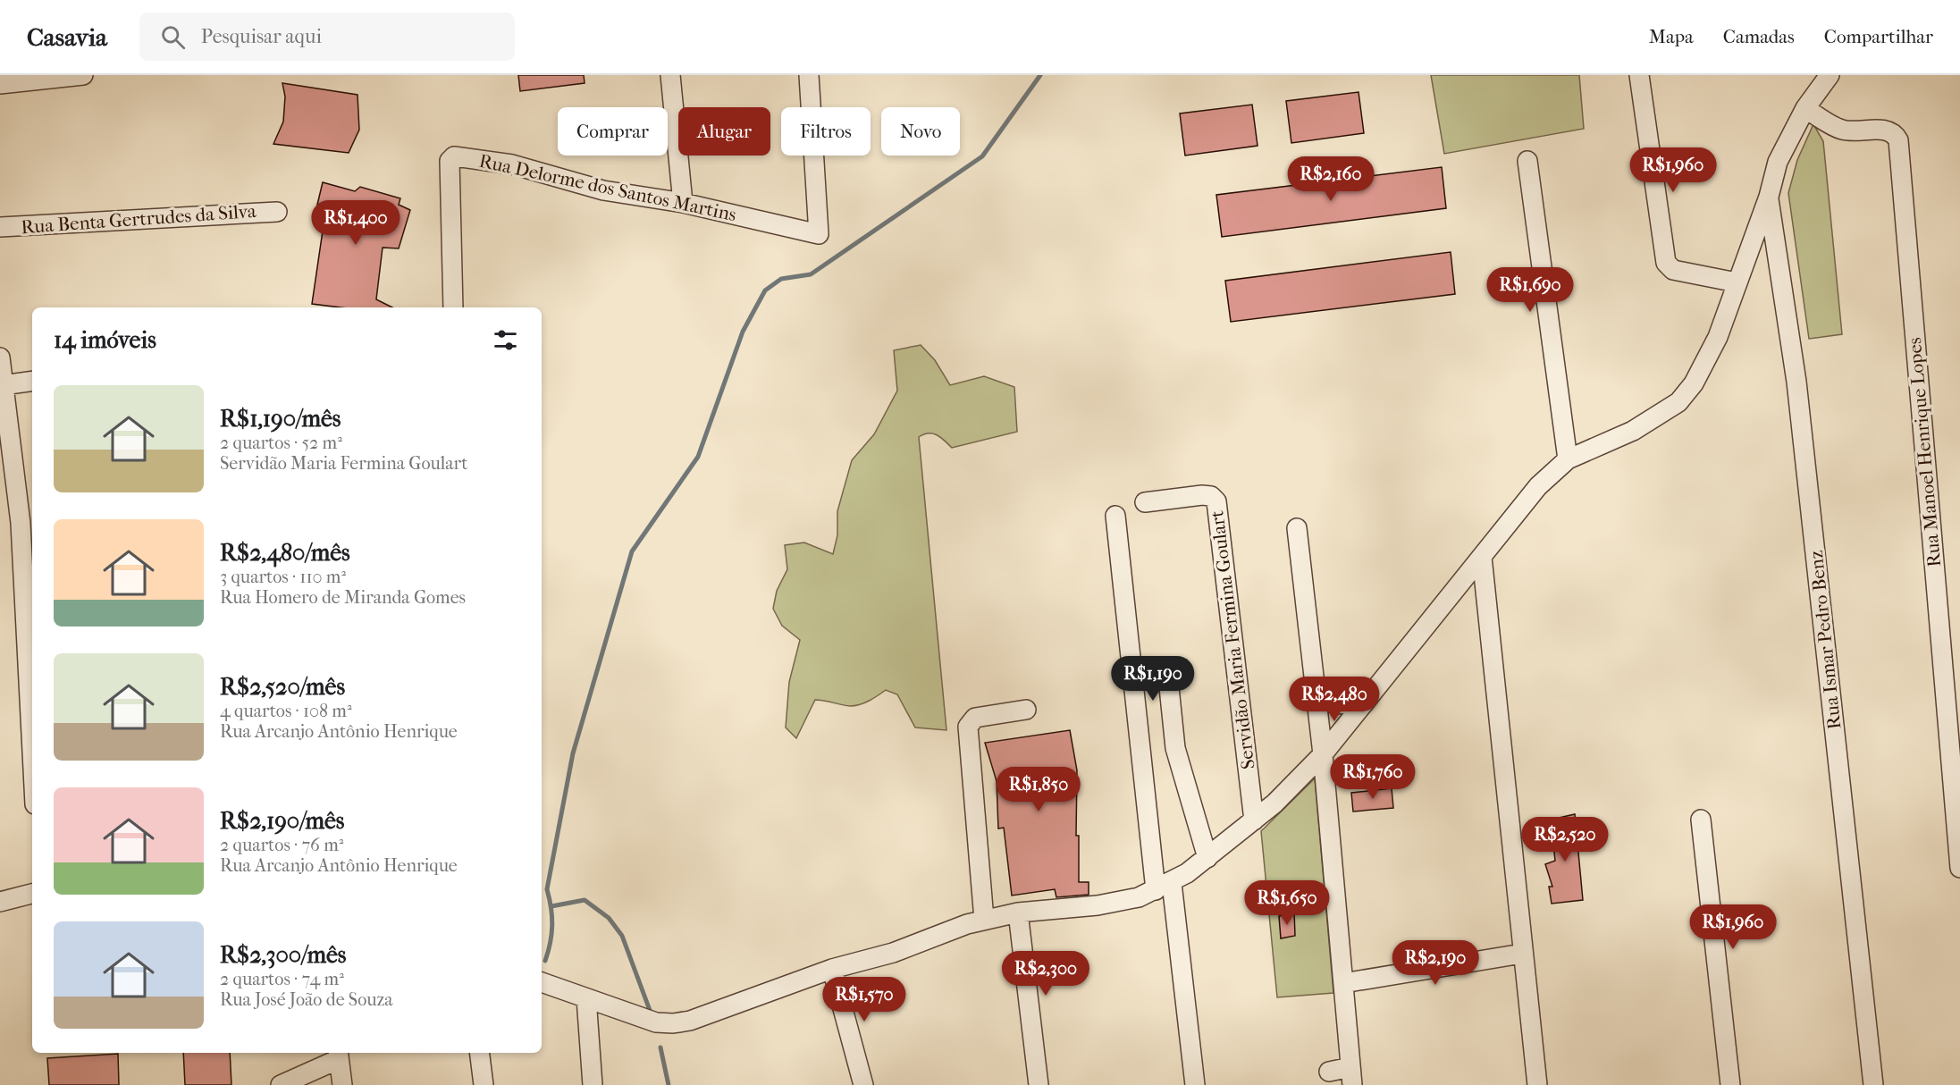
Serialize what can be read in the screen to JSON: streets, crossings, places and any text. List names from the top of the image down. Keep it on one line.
{"streets":{"street":["Rua Delorme dos Santos Martins","Rua Benta Gertrudes da Silva","Rua Manoel Henrique Lopes","Servidão Maria Fermina Goulart","Rua Ismar Pedro Benz"]},"page":{"header":"Casavia","search":"Pesquisar aqui","nav":["Mapa","Camadas","Compartilhar"],"chip":["Comprar","Alugar","Filtros","Novo"],"price":["R$1,960","R$2,160","R$1,400","R$1,690","R$1,190","R$2,480","R$1,760","R$1,850","R$2,520","R$1,650","R$1,960","R$2,190","R$2,300","R$1,570"],"heading":"14 imóveis","list":[{"name":"R$1,190/mês","note":"2 quartos · 52 m² · Servidão Maria Fermina Goulart"},{"name":"R$2,480/mês","note":"3 quartos · 110 m² · Rua Homero de Miranda Gomes"},{"name":"R$2,520/mês","note":"4 quartos · 108 m² · Rua Arcanjo Antônio Henrique"},{"name":"R$2,190/mês","note":"2 quartos · 76 m² · Rua Arcanjo Antônio Henrique"},{"name":"R$2,300/mês","note":"2 quartos · 74 m² · Rua José João de Souza"}]}}
